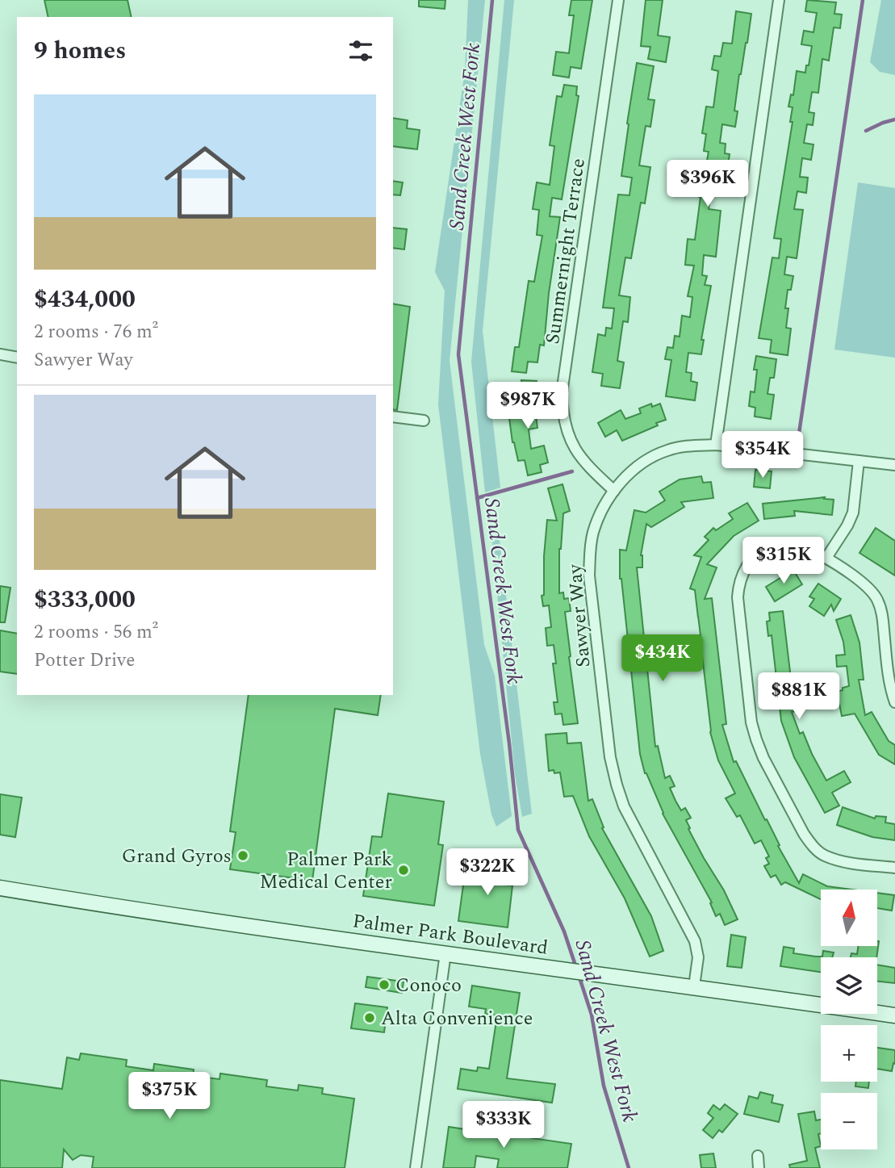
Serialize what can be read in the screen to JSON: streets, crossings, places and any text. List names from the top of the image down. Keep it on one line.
{"streets":{"main road":["Palmer Park Boulevard"],"street":["Summernight Terrace","Sawyer Way"]},"crossings":[["Summernight Terrace","Sawyer Way"],["Sawyer Way","Palmer Park Boulevard"]],"water":["Sand Creek West Fork"],"places":["Grand Gyros","Palmer Park Medical Center","Conoco","Alta Convenience"],"north":"top","page":{"heading":"9 homes","list":[{"name":"$434,000","note":"2 rooms · 76 m² · Sawyer Way"},{"name":"$333,000","note":"2 rooms · 56 m² · Potter Drive"}],"price":["$396K","$987K","$354K","$315K","$434K","$881K","$322K","$375K","$333K"],"map_buttons":["+","−"]}}
